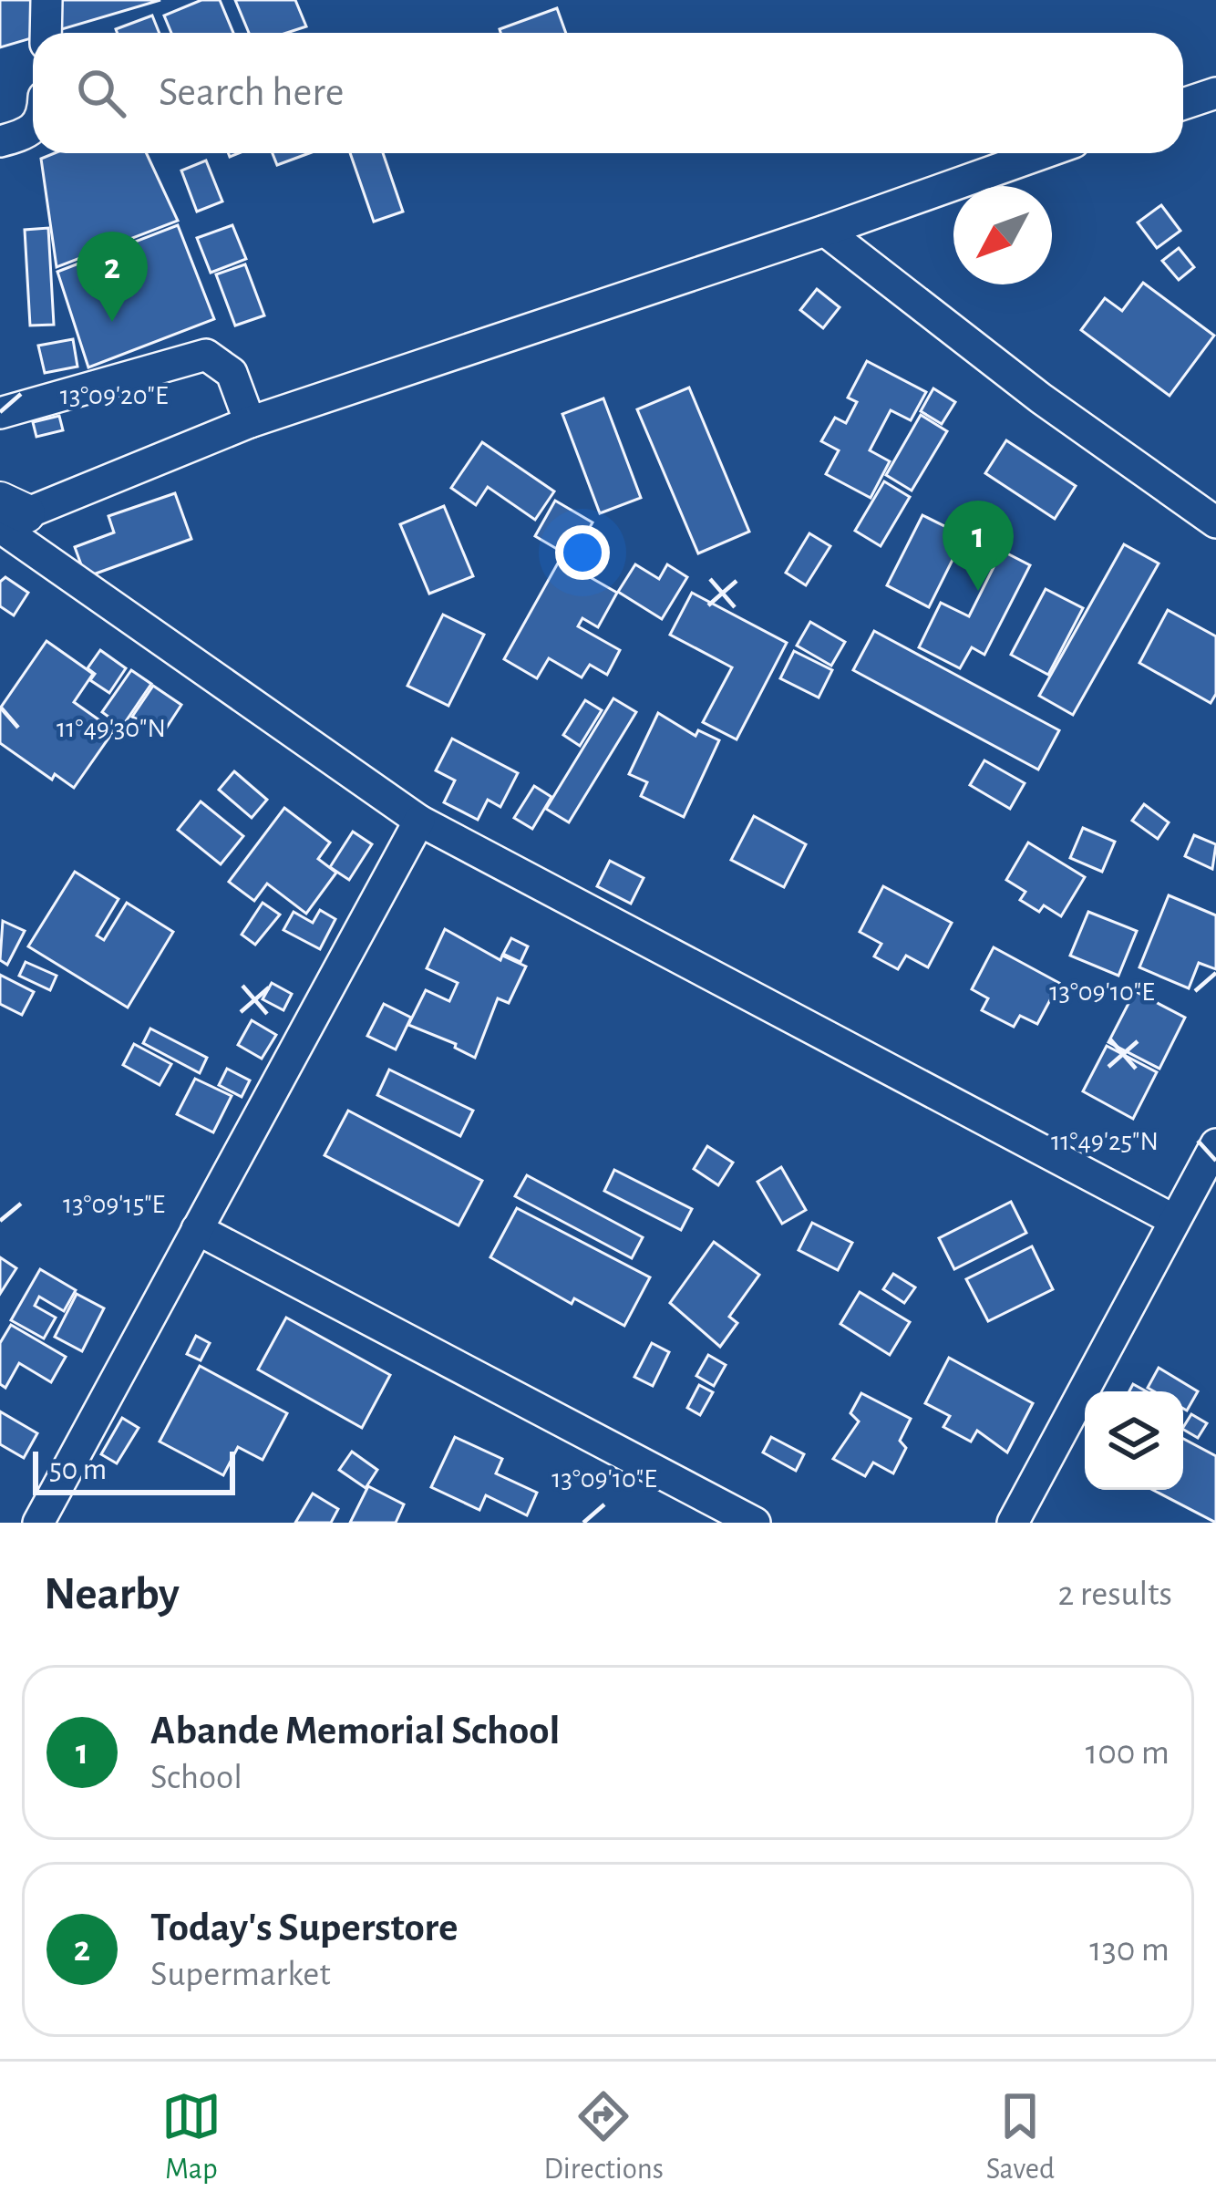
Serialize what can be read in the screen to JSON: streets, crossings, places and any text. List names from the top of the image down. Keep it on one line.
{"scale_bar":"50 m","north":"bottom left","page":{"search":"Search here","pins":["2","1"],"scale":"50 m","heading":["Nearby","2 results"],"list":[{"mark":"1","name":"Abande Memorial School","note":"School","value":"100 m"},{"mark":"2","name":"Today's Superstore","note":"Supermarket","value":"130 m"}],"nav":["Map","Directions","Saved"]},"coordinates":["13°09'20\"E","11°49'30\"N","13°09'10\"E","11°49'25\"N","13°09'15\"E"]}
